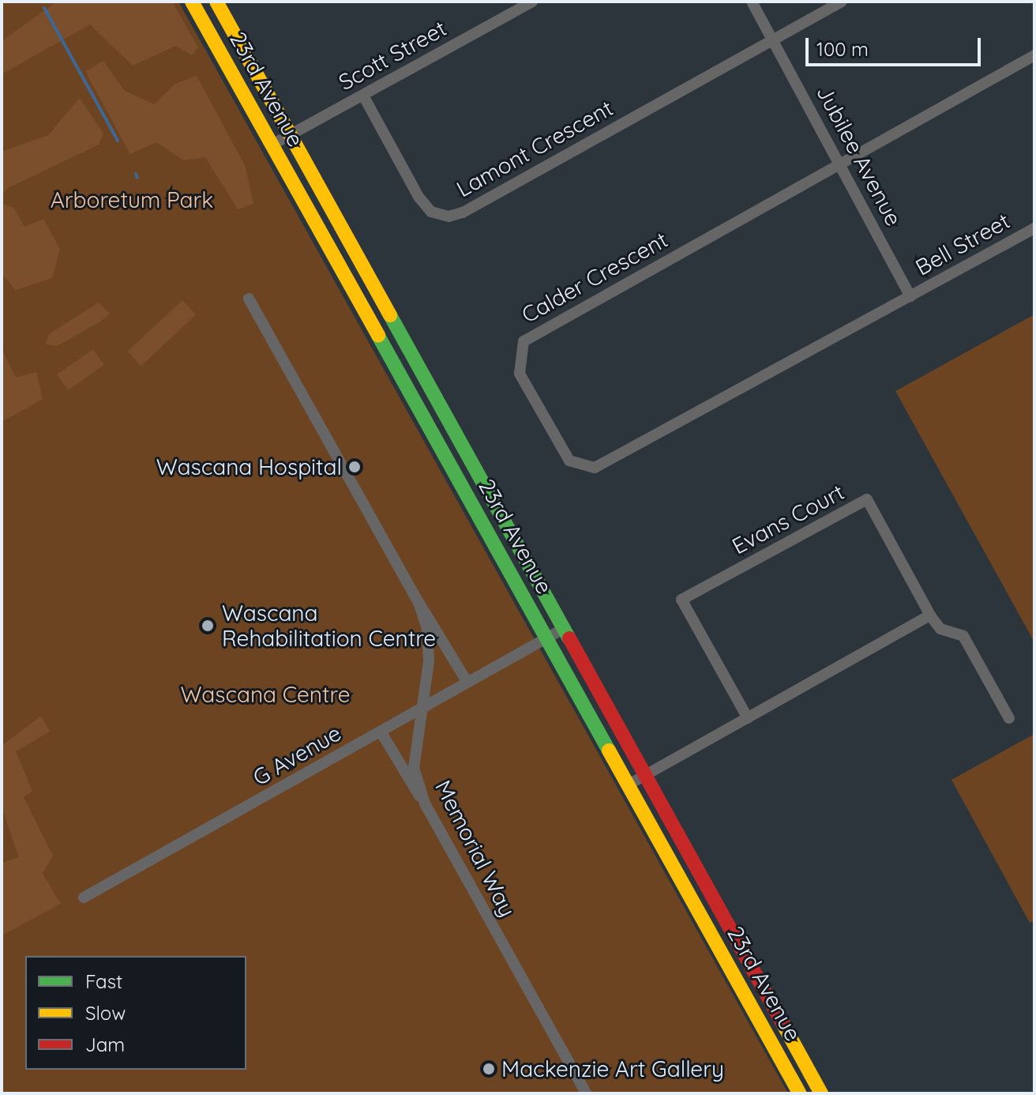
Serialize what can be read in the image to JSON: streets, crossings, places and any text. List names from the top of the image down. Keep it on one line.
{"streets":{"main road":["23rd Avenue"],"street":["Scott Street","Lamont Crescent","Jubilee Avenue","Bell Street","Calder Crescent","Evans Court","G Avenue","Memorial Way"]},"crossings":[["Scott Street","23rd Avenue"],["Scott Street","Lamont Crescent"],["23rd Avenue","G Avenue"],["Lamont Crescent","Jubilee Avenue"],["Jubilee Avenue","Bell Street"],["Jubilee Avenue","Calder Crescent"],["Bell Street","Calder Crescent"],["G Avenue","Memorial Way"]],"parks":["Arboretum Park","Wascana Centre"],"places":["Wascana Hospital","Wascana Rehabilitation Centre","Mackenzie Art Gallery"],"legend":["Fast","Slow","Jam"],"scale_bar":"100 m"}
